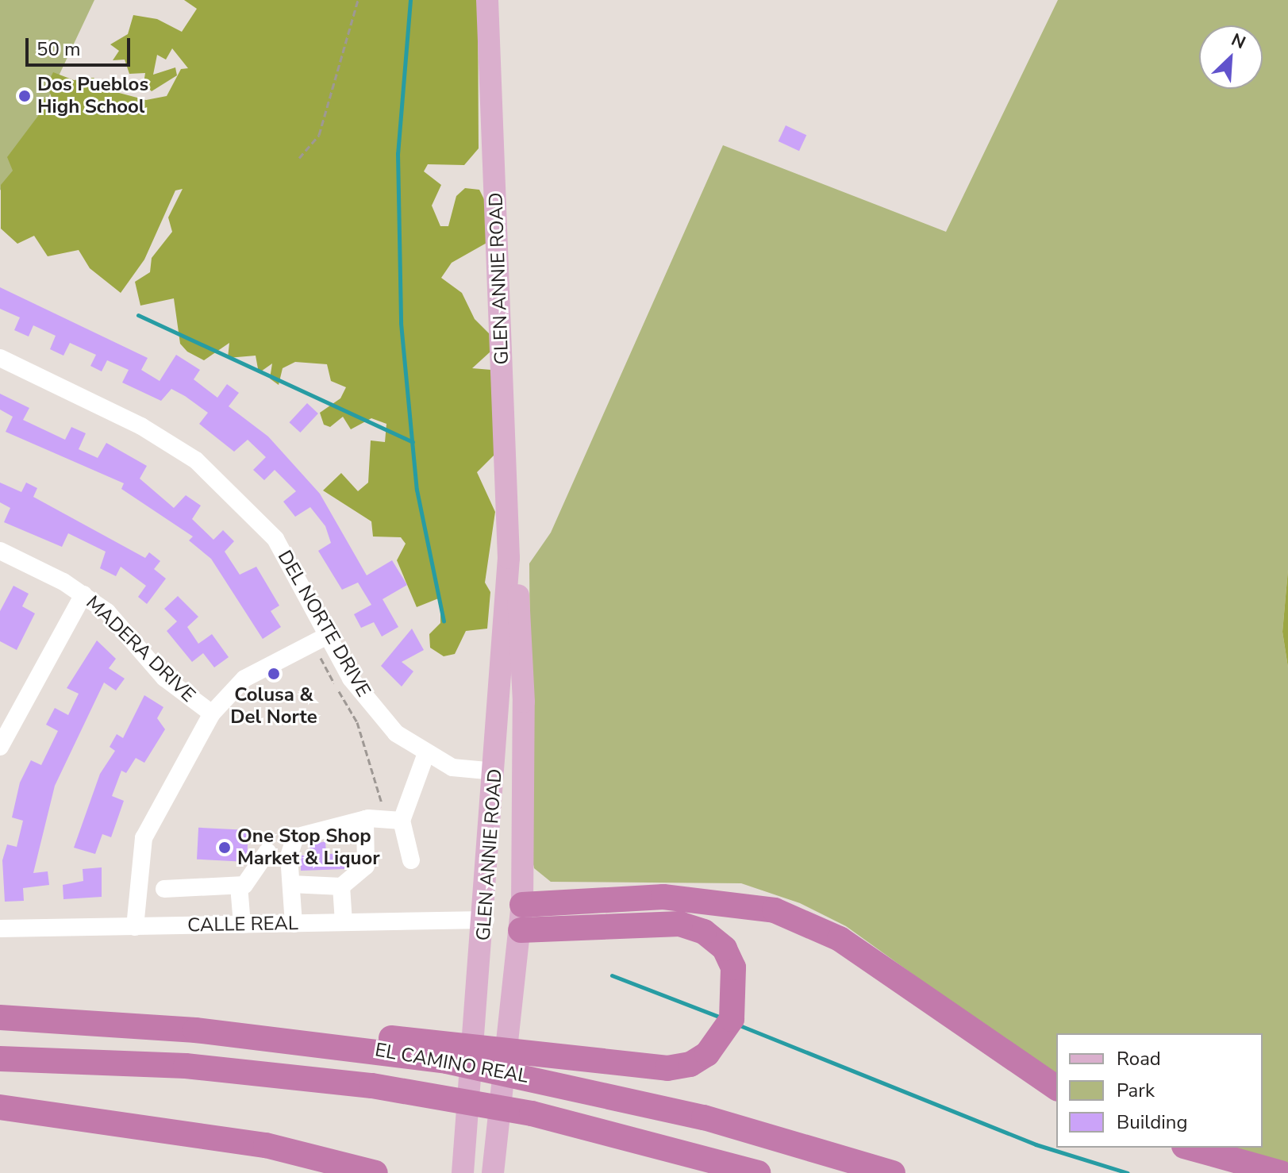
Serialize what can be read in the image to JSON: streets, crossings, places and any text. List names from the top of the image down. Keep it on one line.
{"streets":{"highway":["EL CAMINO REAL"],"main road":["GLEN ANNIE ROAD"],"street":["DEL NORTE DRIVE","MADERA DRIVE","CALLE REAL"]},"crossings":[["GLEN ANNIE ROAD","DEL NORTE DRIVE"],["GLEN ANNIE ROAD","CALLE REAL"]],"places":["Dos Pueblos High School","Colusa & Del Norte","One Stop Shop Market & Liquor"],"legend":["Road","Park","Building"],"scale_bar":"50 m","north":"top right"}
